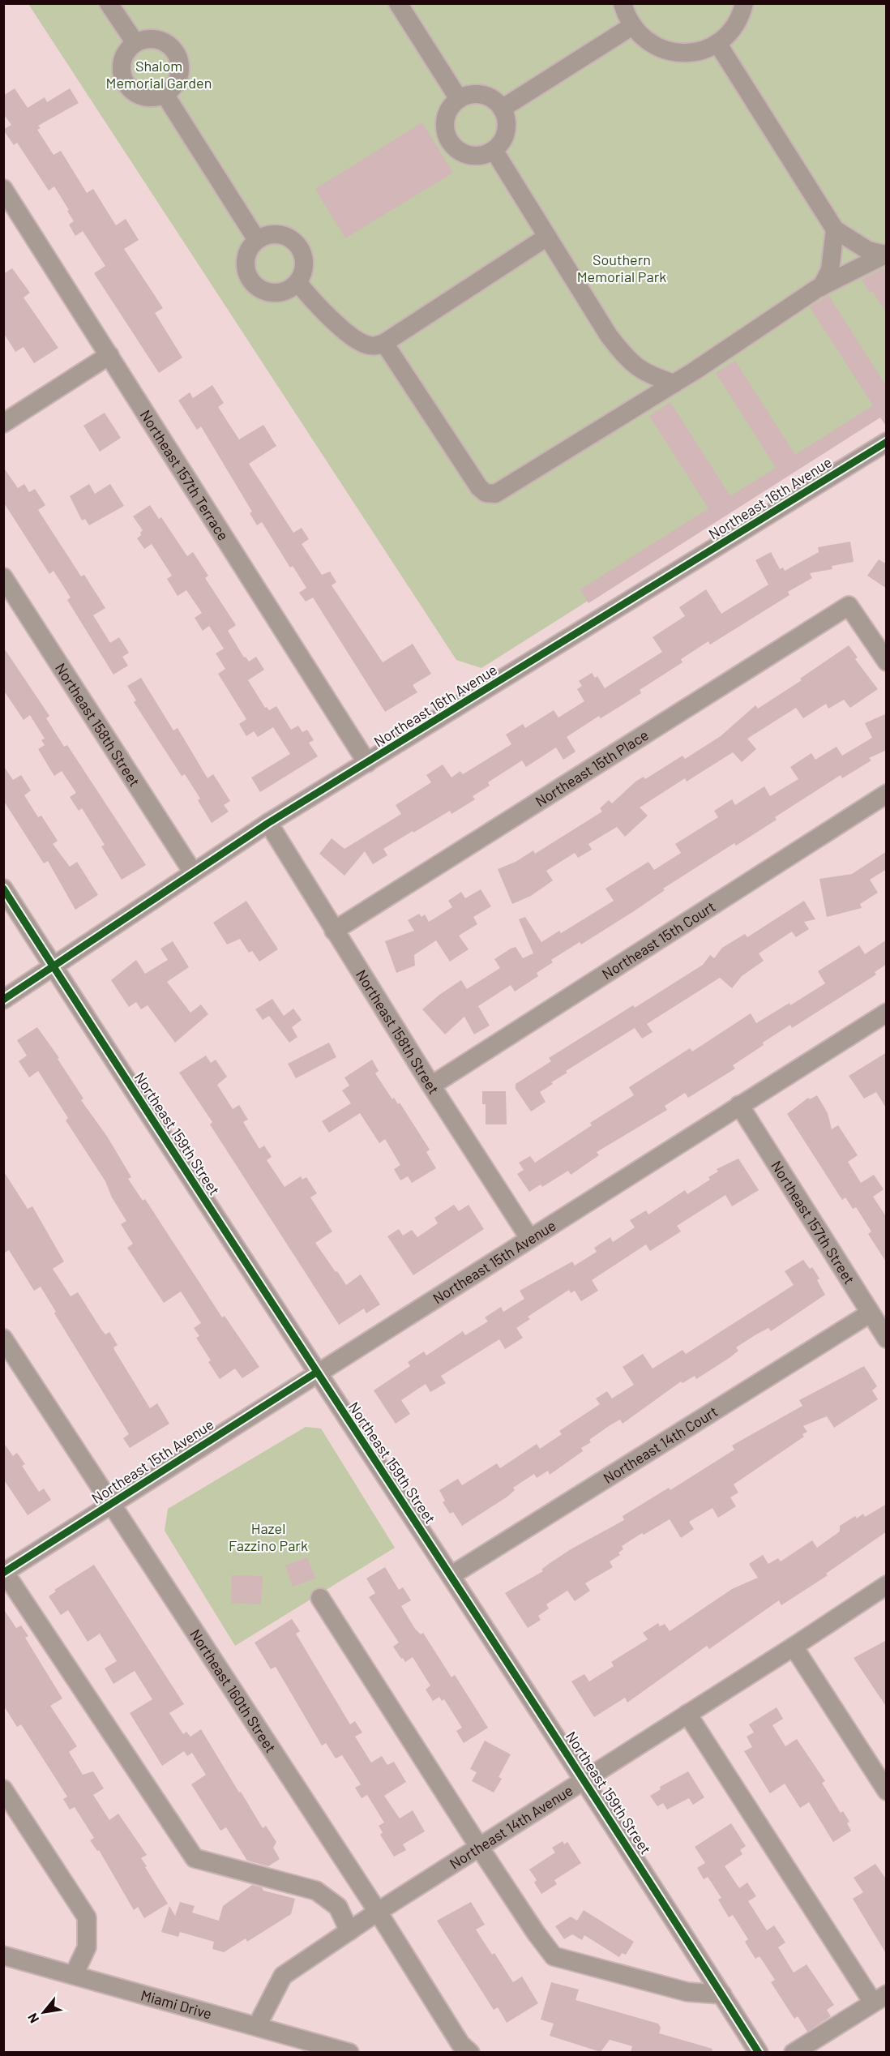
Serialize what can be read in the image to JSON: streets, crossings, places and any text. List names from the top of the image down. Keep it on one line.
{"streets":{"street":["Northeast 157th Terrace","Northeast 16th Avenue","Northeast 158th Street","Northeast 15th Place","Northeast 15th Court","Northeast 159th Street","Northeast 157th Street","Northeast 15th Avenue","Northeast 14th Court","Northeast 160th Street","Northeast 14th Avenue","Miami Drive"]},"crossings":[["Northeast 157th Terrace","Northeast 16th Avenue"],["Northeast 16th Avenue","Northeast 158th Street"],["Northeast 16th Avenue","Northeast 159th Street"],["Northeast 158th Street","Northeast 15th Place"],["Northeast 158th Street","Northeast 15th Court"],["Northeast 158th Street","Northeast 15th Avenue"],["Northeast 159th Street","Northeast 15th Avenue"],["Northeast 159th Street","Northeast 14th Court"],["Northeast 159th Street","Northeast 14th Avenue"],["Northeast 157th Street","Northeast 15th Avenue"],["Northeast 157th Street","Northeast 14th Court"],["Northeast 15th Avenue","Northeast 160th Street"],["Northeast 160th Street","Northeast 14th Avenue"],["Northeast 14th Avenue","Miami Drive"]],"parks":["Shalom Memorial Garden","Southern Memorial Park","Hazel Fazzino Park"],"north":"bottom left"}
